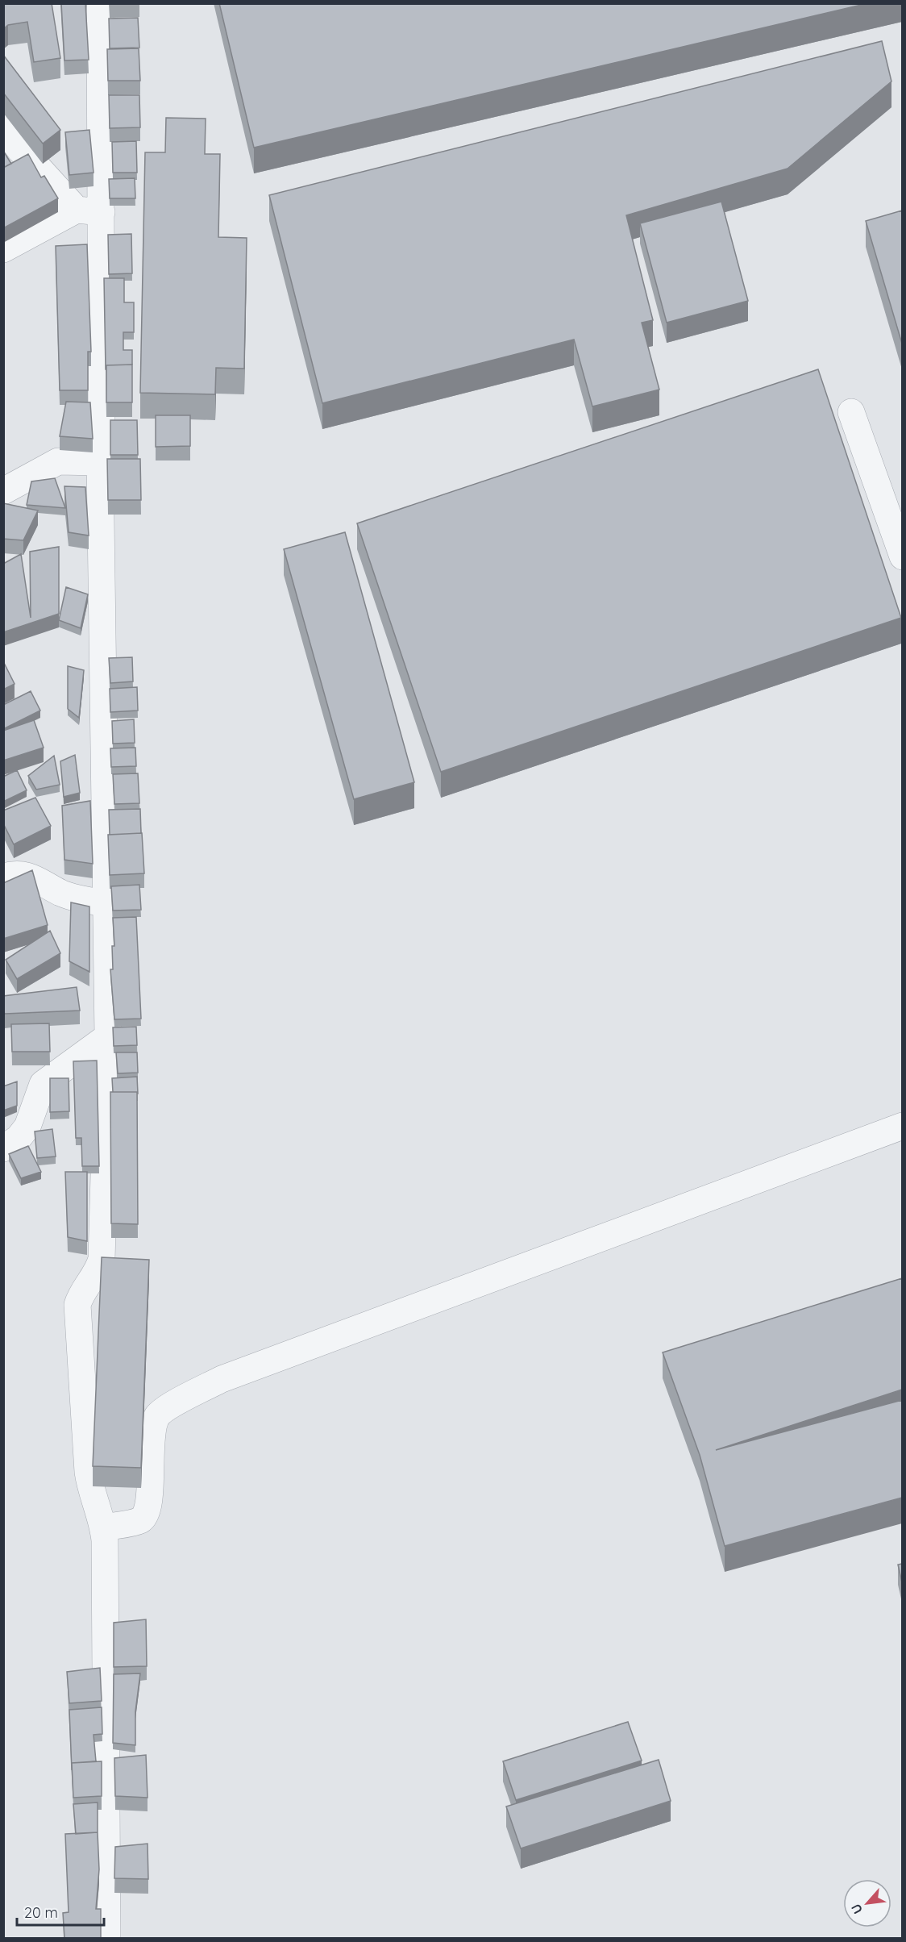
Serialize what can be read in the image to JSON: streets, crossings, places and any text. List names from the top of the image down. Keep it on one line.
{"scale_bar":"20 m","north":"bottom left"}
